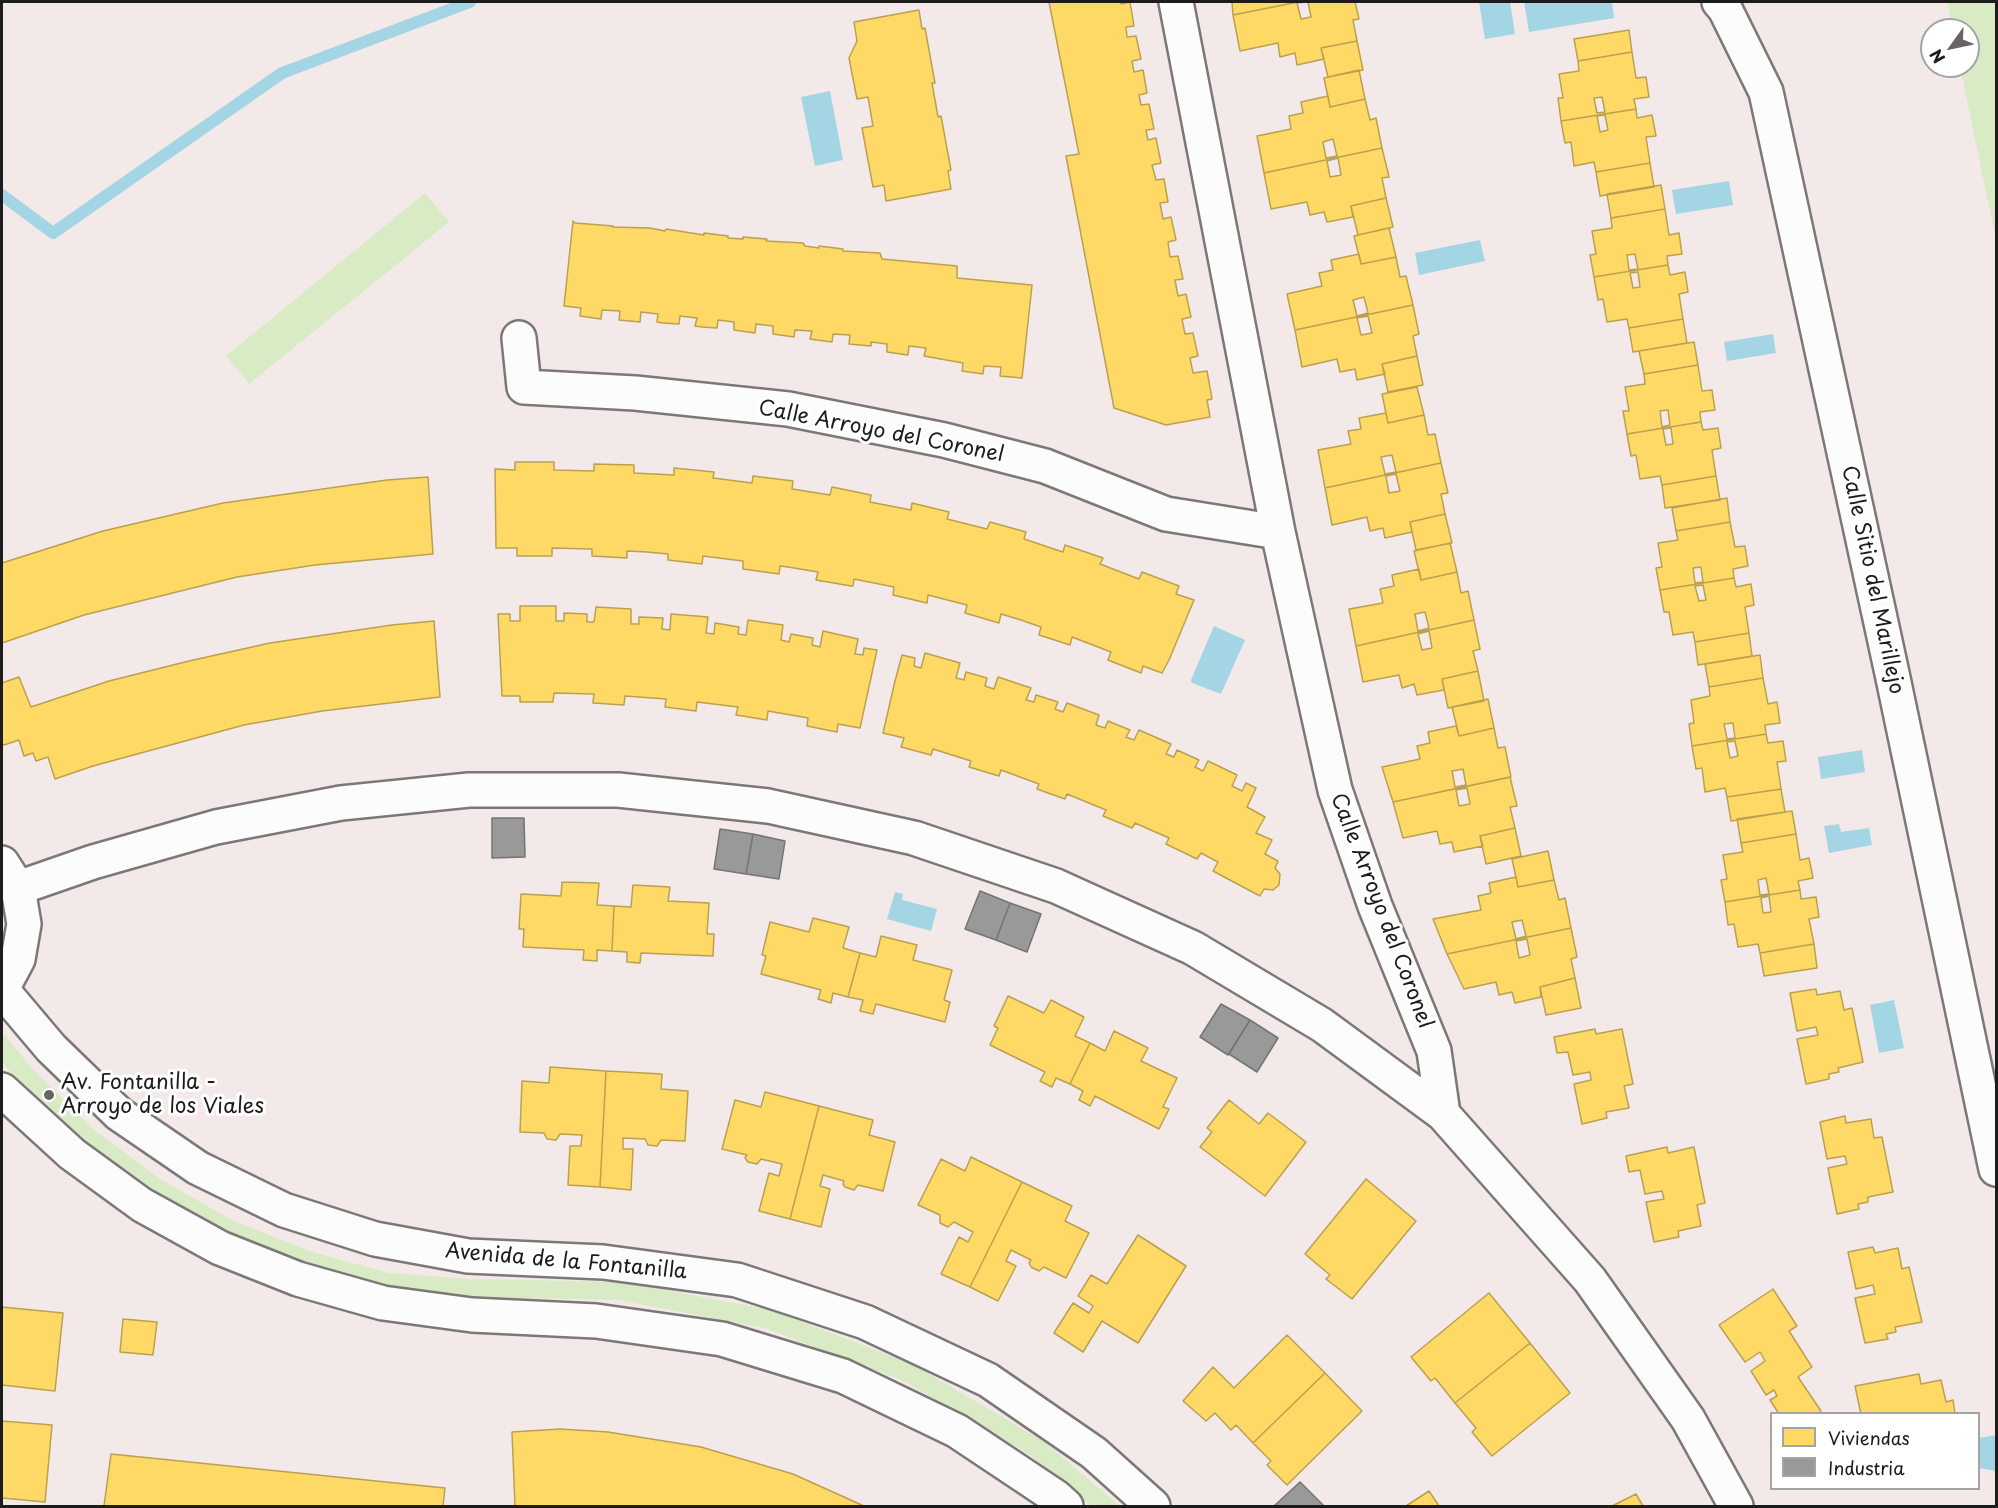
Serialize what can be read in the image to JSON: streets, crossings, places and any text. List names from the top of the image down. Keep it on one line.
{"streets":{"street":["Calle Arroyo del Coronel","Calle Sitio del Marillejo","Avenida de la Fontanilla"]},"places":["Av. Fontanilla - Arroyo de los Viales"],"legend":["Viviendas","Industria"],"north":"bottom left"}
